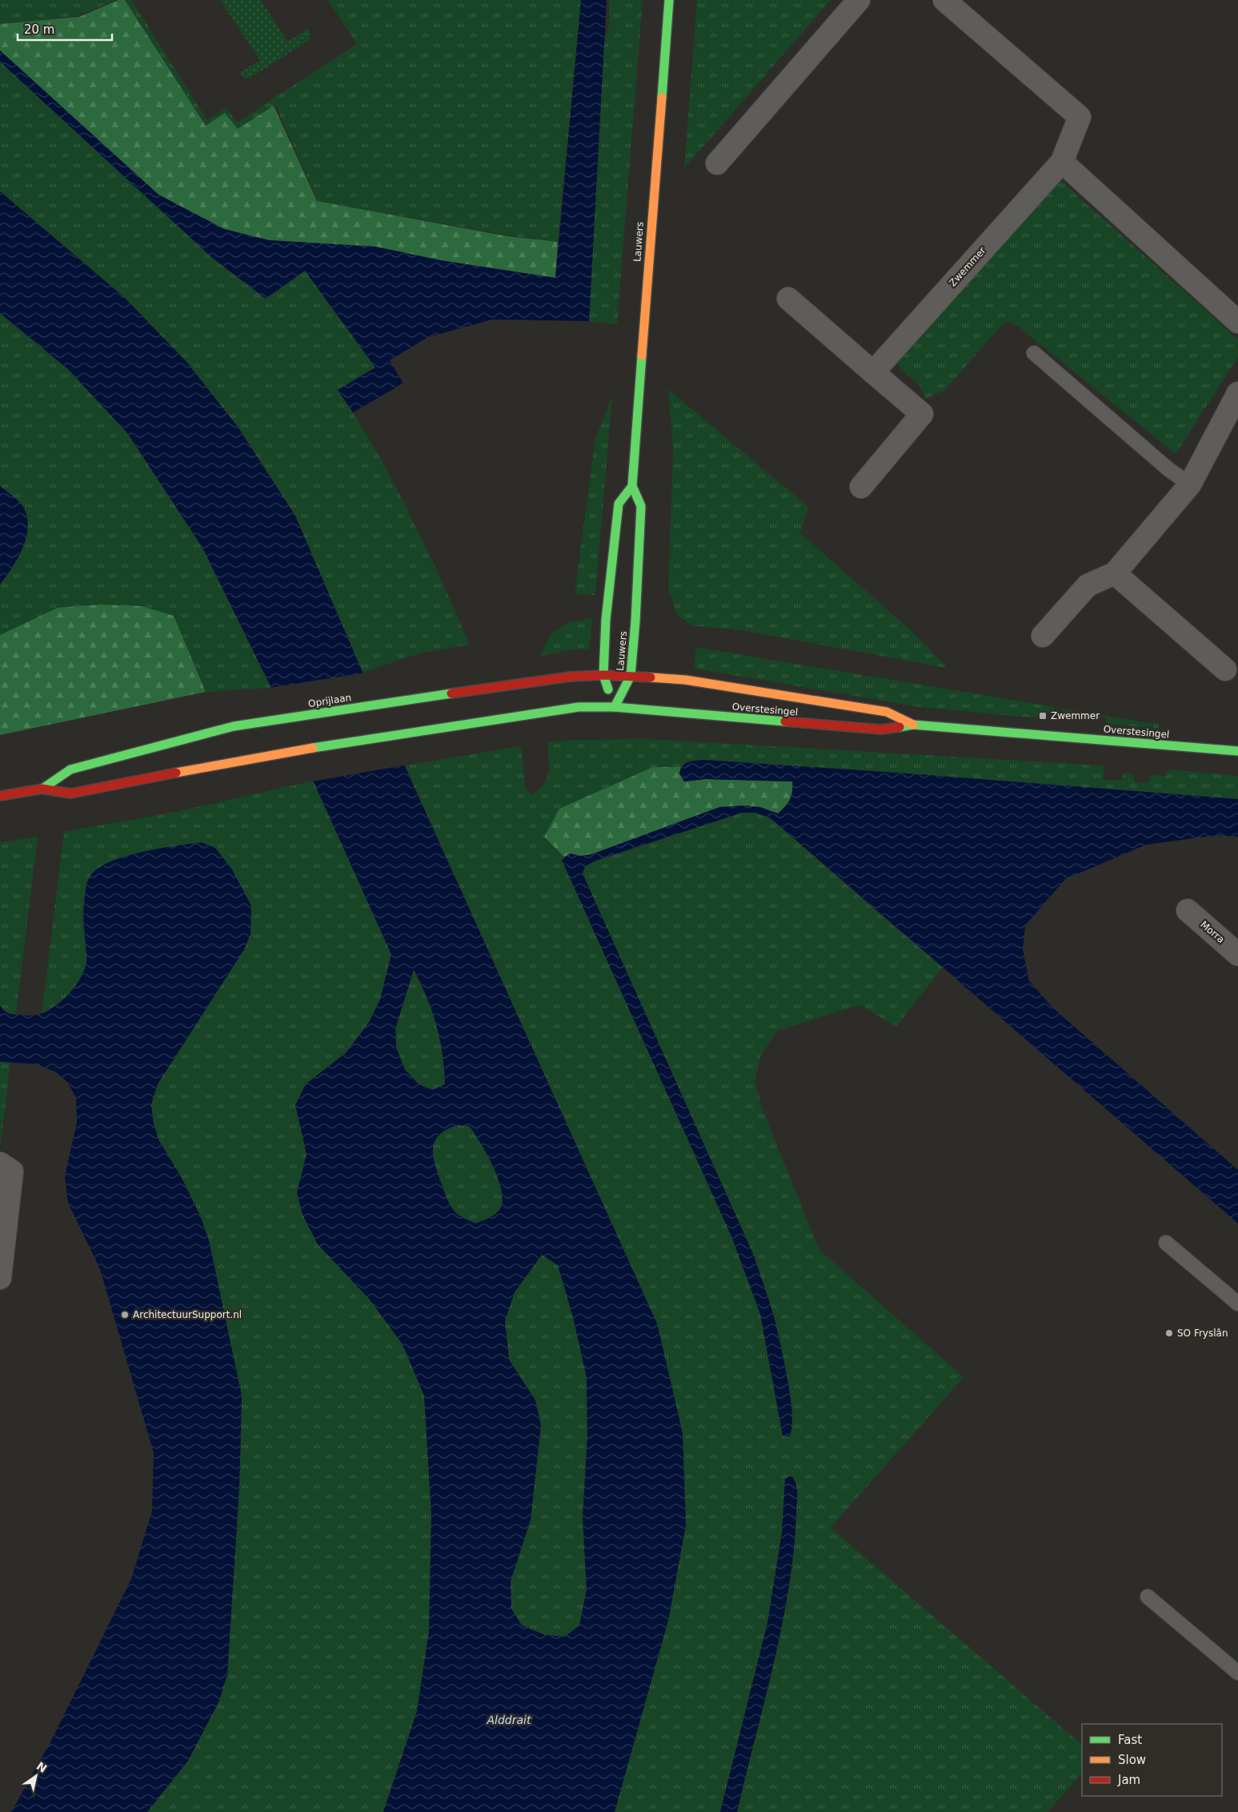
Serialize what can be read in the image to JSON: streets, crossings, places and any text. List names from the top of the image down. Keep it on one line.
{"streets":{"street":["Lauwers","Zwemmer","Oprijlaan","Overstesingel","Morra"]},"crossings":[["Lauwers","Oprijlaan"],["Lauwers","Overstesingel"],["Oprijlaan","Overstesingel"]],"water":["Alddrait"],"places":{"transit":["Zwemmer"],"other":["ArchitectuurSupport.nl","SO Fryslân"]},"legend":["Fast","Slow","Jam"],"scale_bar":"20 m","north":"top right"}
